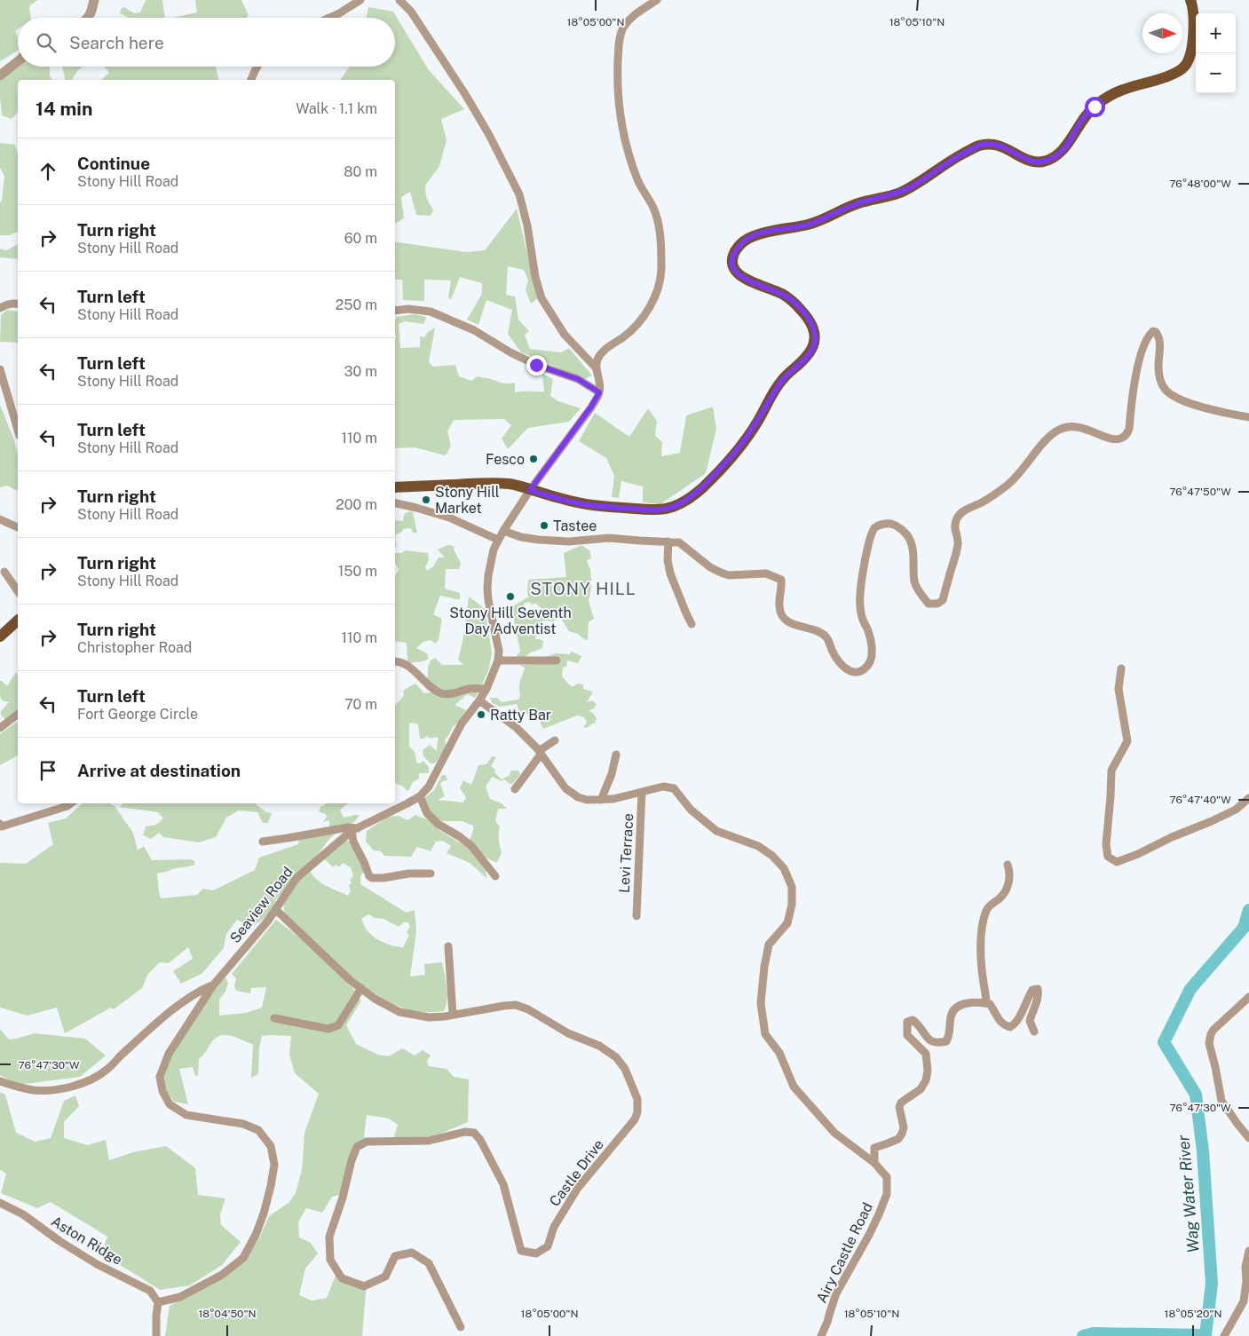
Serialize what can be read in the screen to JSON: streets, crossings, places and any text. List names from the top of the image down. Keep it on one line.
{"streets":{"street":["Levi Terrace","Seaview Road","Castle Drive","Aston Ridge","Airy Castle Road"]},"crossings":[["Levi Terrace","Airy Castle Road"],["Seaview Road","Castle Drive"],["Seaview Road","Aston Ridge"],["Seaview Road","Airy Castle Road"]],"districts":["STONY HILL"],"water":["Wag Water River"],"places":["Fesco","Stony Hill Market","Tastee","Stony Hill Seventh Day Adventist","Ratty Bar"],"north":"right","page":{"map_buttons":["+","−"],"search":"Search here","heading":["14 min","Walk · 1.1 km"],"list":[["Continue","Stony Hill Road","80 m"],["Turn right","Stony Hill Road","60 m"],["Turn left","Stony Hill Road","250 m"],["Turn left","Stony Hill Road","30 m"],["Turn left","Stony Hill Road","110 m"],["Turn right","Stony Hill Road","200 m"],["Turn right","Stony Hill Road","150 m"],["Turn right","Christopher Road","110 m"],["Turn left","Fort George Circle","70 m"],"Arrive at destination"]},"coordinates":["18°05'00\"N","18°05'10\"N","76°48'00\"W","76°47'50\"W","76°47'40\"W","76°47'30\"W","18°04'50\"N","18°05'20\"N"]}
